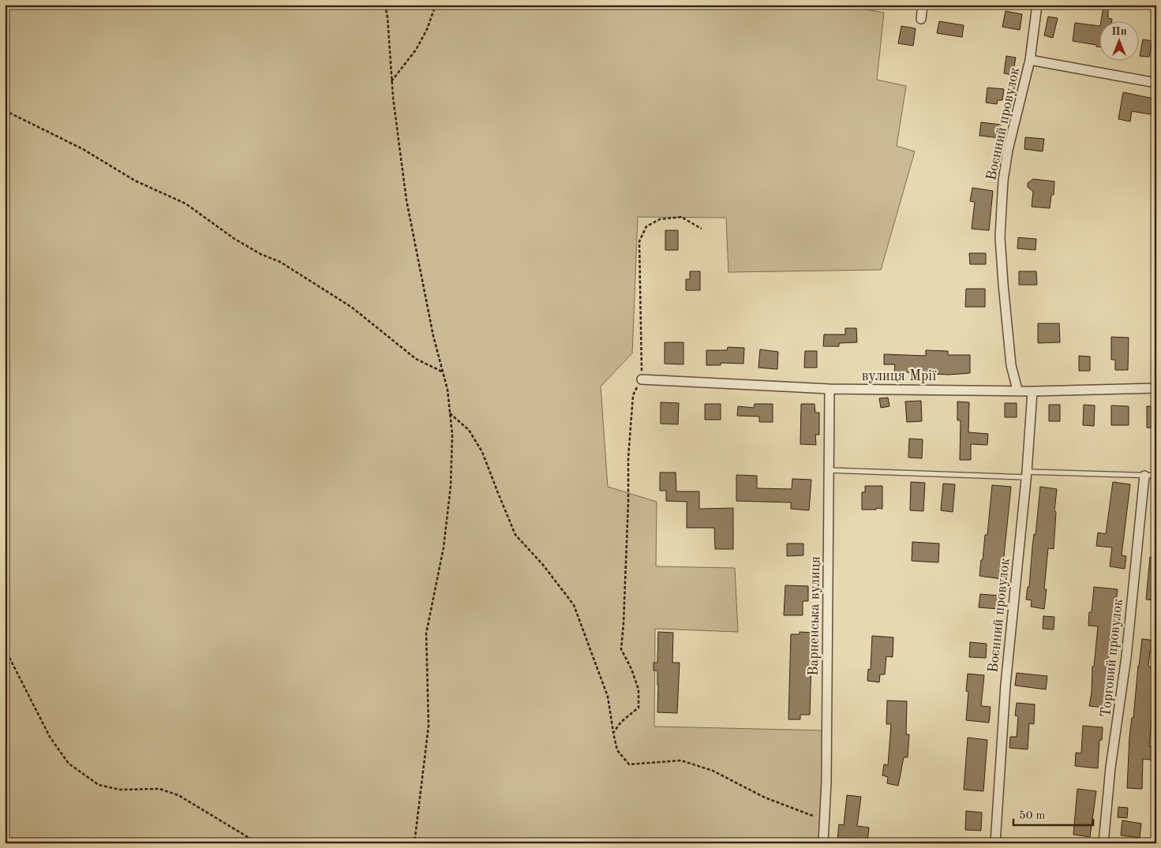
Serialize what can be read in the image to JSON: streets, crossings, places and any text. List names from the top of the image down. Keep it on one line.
{"streets":{"street":["Воєнний провулок","вулиця Мрії","Варненська вулиця","Торговий провулок"]},"crossings":[["Воєнний провулок","вулиця Мрії"],["вулиця Мрії","Варненська вулиця"]],"scale_bar":"50 m","north":"top"}
